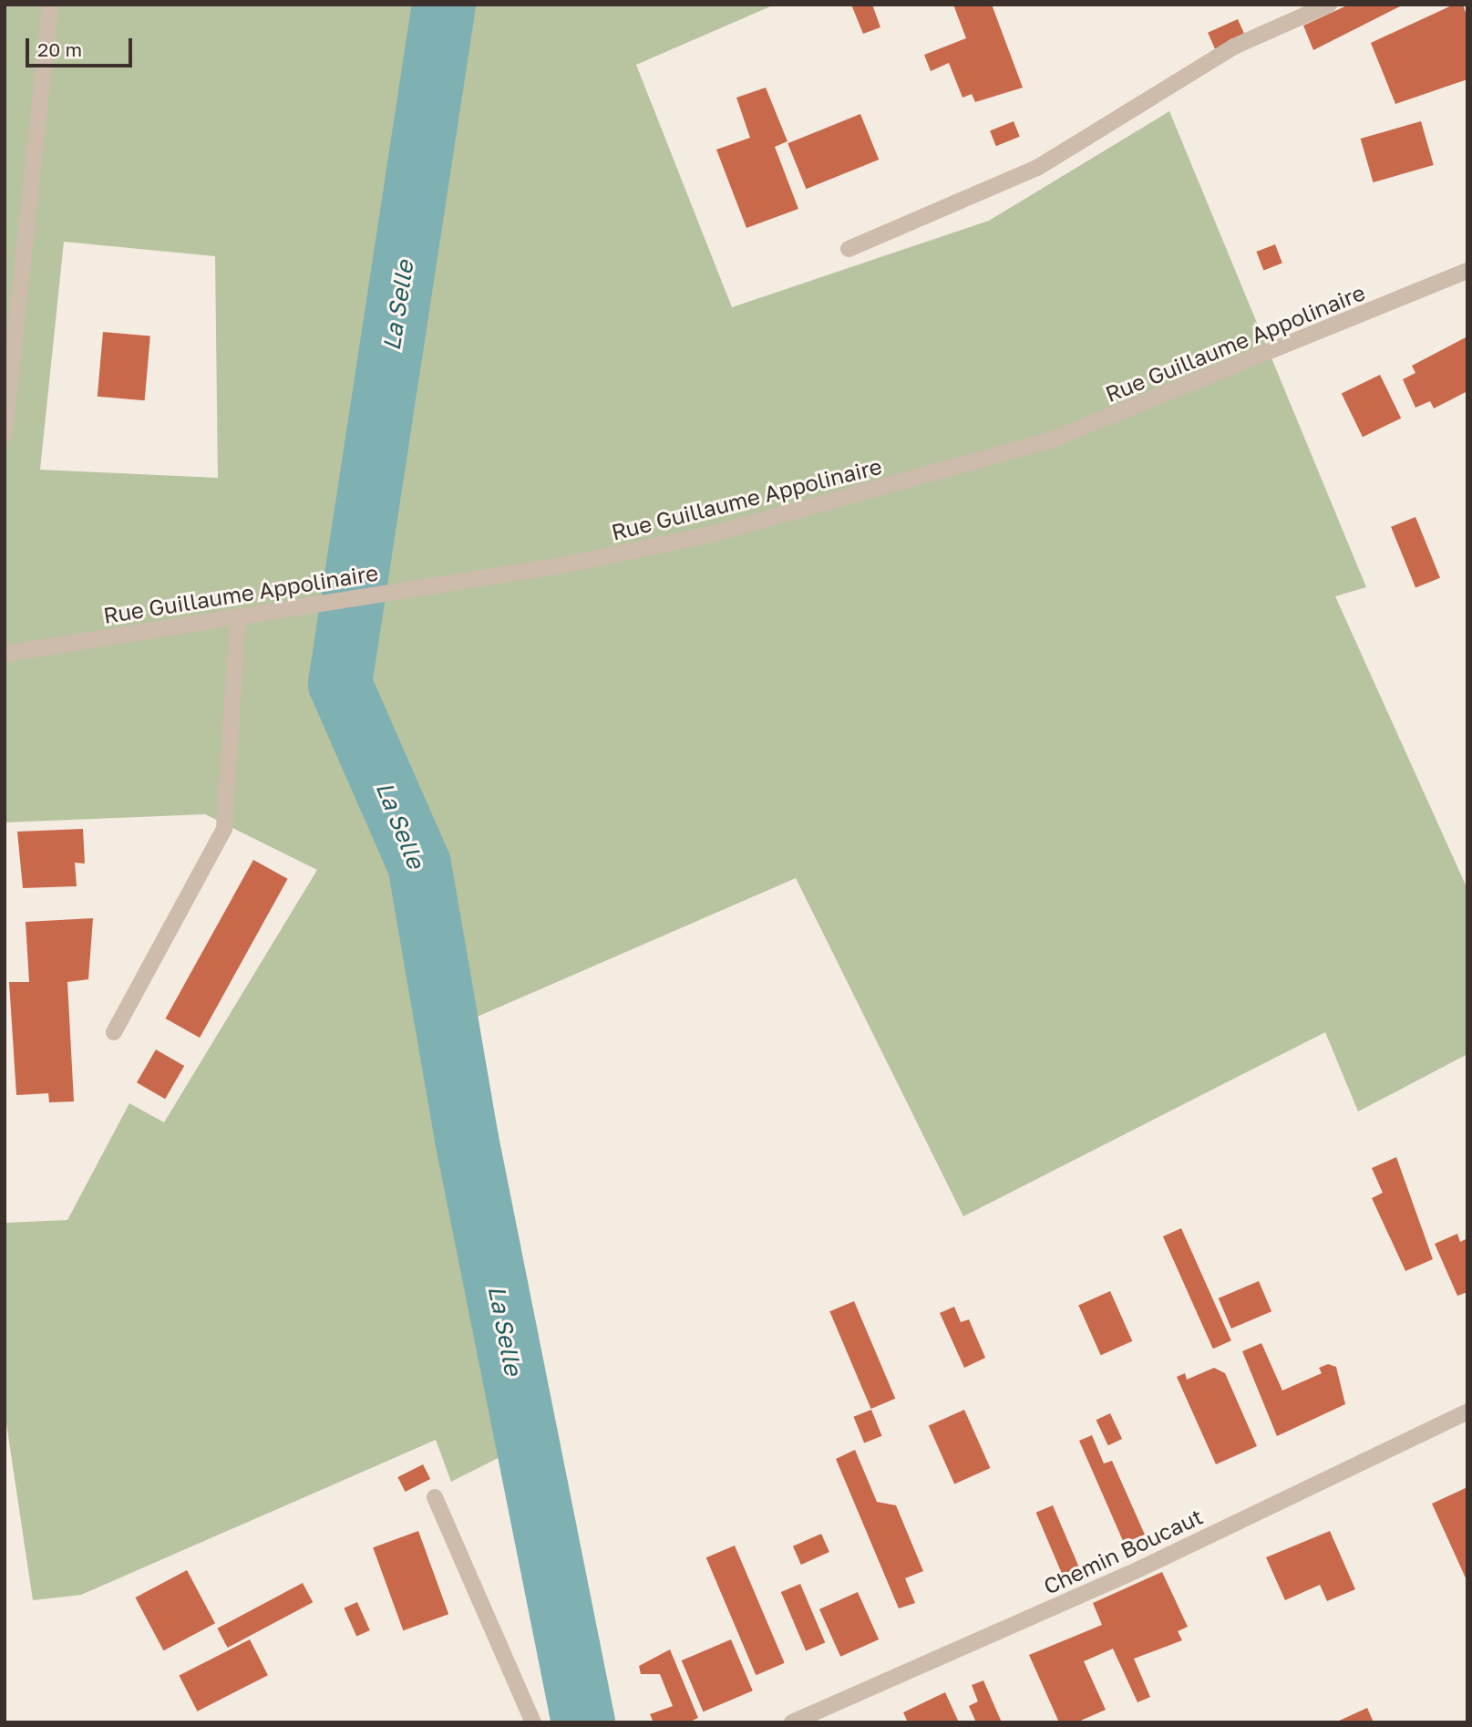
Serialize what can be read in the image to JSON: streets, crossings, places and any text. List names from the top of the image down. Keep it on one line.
{"streets":{"street":["Rue Guillaume Appolinaire","Chemin Boucaut"]},"water":["La Selle"],"scale_bar":"20 m"}
